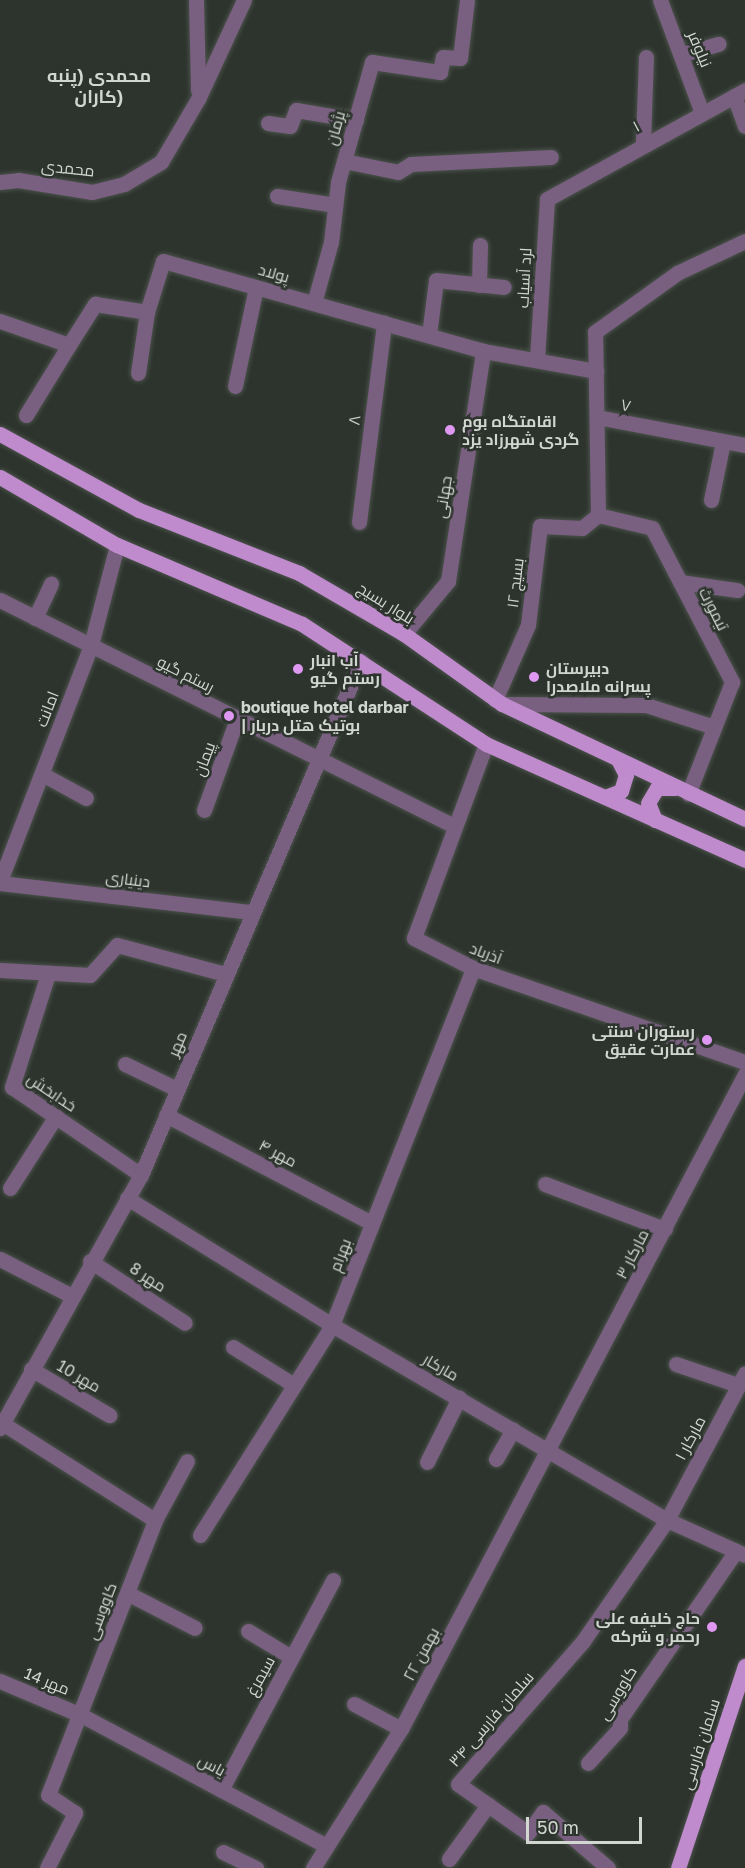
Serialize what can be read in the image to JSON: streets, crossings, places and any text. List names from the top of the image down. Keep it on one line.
{"streets":{"main road":["بلوار بسیج","سلمان فارسی"],"street":["نیلوفر","۱","پژمان","محمدی","پولاد","لرد آسیاب","۷","۸","جهانی","بسیج ۱۲","تیمورث","رستم گیو","امانت","پیمان","دینیاری","آذرباد","مهر","خدابخش","مهر ۴","مارکار ۳","بهرام","مهر 8","مارکار","مهر 10","مارکار ۱","کاووسی","۲۲ بهمن","سیمرغ","مهر 14","سلمان فارسی ۳۴","یاس"]},"crossings":[["نیلوفر","۱"],["۱","لرد آسیاب"],["پژمان","پولاد"],["پولاد","لرد آسیاب"],["پولاد","۸"],["پولاد","جهانی"],["۷","بسیج ۱۲"],["۷","تیمورث"],["جهانی","بلوار بسیج"],["بسیج ۱۲","بلوار بسیج"],["بسیج ۱۲","تیمورث"],["بلوار بسیج","تیمورث"],["رستم گیو","امانت"],["رستم گیو","پیمان"],["رستم گیو","آذرباد"],["رستم گیو","مهر"],["امانت","دینیاری"],["دینیاری","مهر"],["آذرباد","بهرام"],["مهر","خدابخش"],["مهر","مهر ۴"],["مهر","مهر 8"],["مهر","مارکار"],["مهر","مهر 10"],["مهر ۴","بهرام"],["مارکار ۳","مارکار"],["مارکار ۳","۲۲ بهمن"],["بهرام","مارکار"],["مارکار","مارکار ۱"],["مارکار","کاووسی"],["مارکار","۲۲ بهمن"],["مارکار","سلمان فارسی ۳۴"],["مارکار ۱","سلمان فارسی ۳۴"],["کاووسی","مهر 14"],["کاووسی","یاس"],["۲۲ بهمن","یاس"],["سیمرغ","یاس"],["مهر 14","یاس"]],"districts":["محمدی (پنبه کاران)"],"places":["اقامتگاه بوم گردی شهرزاد یزد","آب انبار رستم گیو","دبیرستان پسرانه ملاصدرا","boutique hotel darbar | بوتیک هتل دربار","رستوران سنتی عمارت عقیق","حاج خلیفه علی رحمر و شرکه"],"scale_bar":"50 m"}
